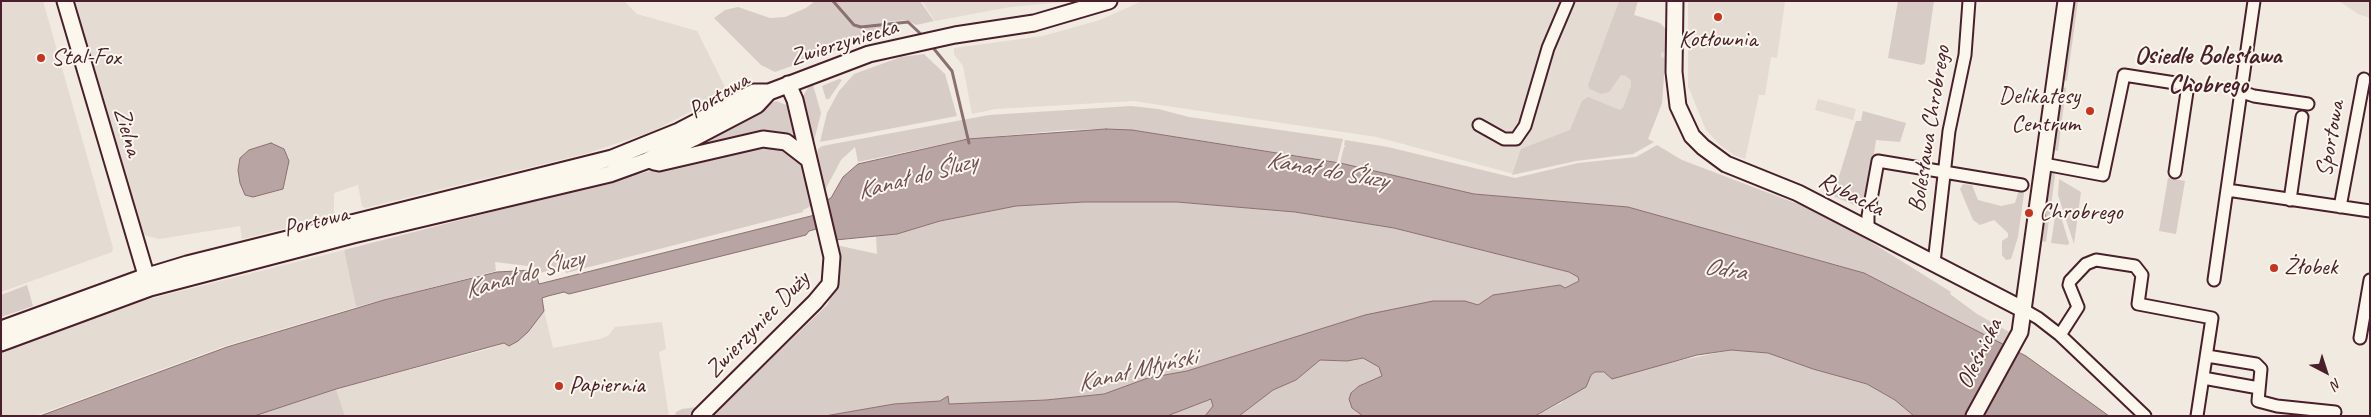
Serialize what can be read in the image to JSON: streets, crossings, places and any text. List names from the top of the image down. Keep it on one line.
{"streets":{"street":["Zwierzyniecka","Portowa","Bolesława Chrobrego","Zielna","Sportowa","Rybacka","Zwierzyniec Duży","Oleśnicka"]},"crossings":[["Zwierzyniecka","Portowa"],["Zwierzyniecka","Zwierzyniec Duży"],["Portowa","Zielna"],["Bolesława Chrobrego","Rybacka"],["Rybacka","Oleśnicka"]],"districts":["Osiedle Bolesława Chobrego"],"water":["Kanał do Śluzy","Odra","Kanał Młyński"],"places":["Kotłownia","Stal-Fox","Delikatesy Centrum","Chrobrego","Żłobek","Papiernia"],"north":"bottom right"}
